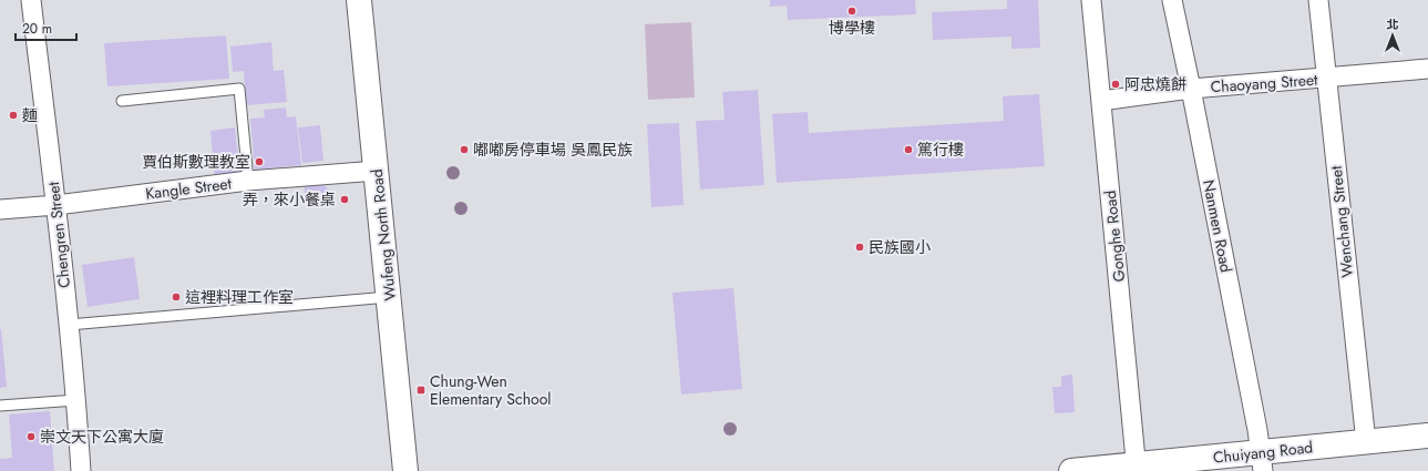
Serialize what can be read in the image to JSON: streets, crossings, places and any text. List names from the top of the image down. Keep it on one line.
{"streets":{"street":["Chaoyang Street","Kangle Street","Wenchang Street","Nanmen Road","Chengren Street","Wufeng North Road","Gonghe Road","Chuiyang Road"]},"crossings":[["Chaoyang Street","Wenchang Street"],["Chaoyang Street","Nanmen Road"],["Chaoyang Street","Gonghe Road"],["Kangle Street","Chengren Street"],["Kangle Street","Wufeng North Road"],["Wenchang Street","Chuiyang Road"],["Nanmen Road","Chuiyang Road"],["Gonghe Road","Chuiyang Road"]],"places":{"other":["博學樓","阿忠燒餅","麵","嘟嘟房停車場 吳鳳民族","篤行樓","賈伯斯數理教室","弄，來小餐桌","民族國小","這裡料理工作室","崇文天下公寓大廈"],"transit":["Chung-Wen Elementary School"]},"scale_bar":"20 m","north":"top"}
